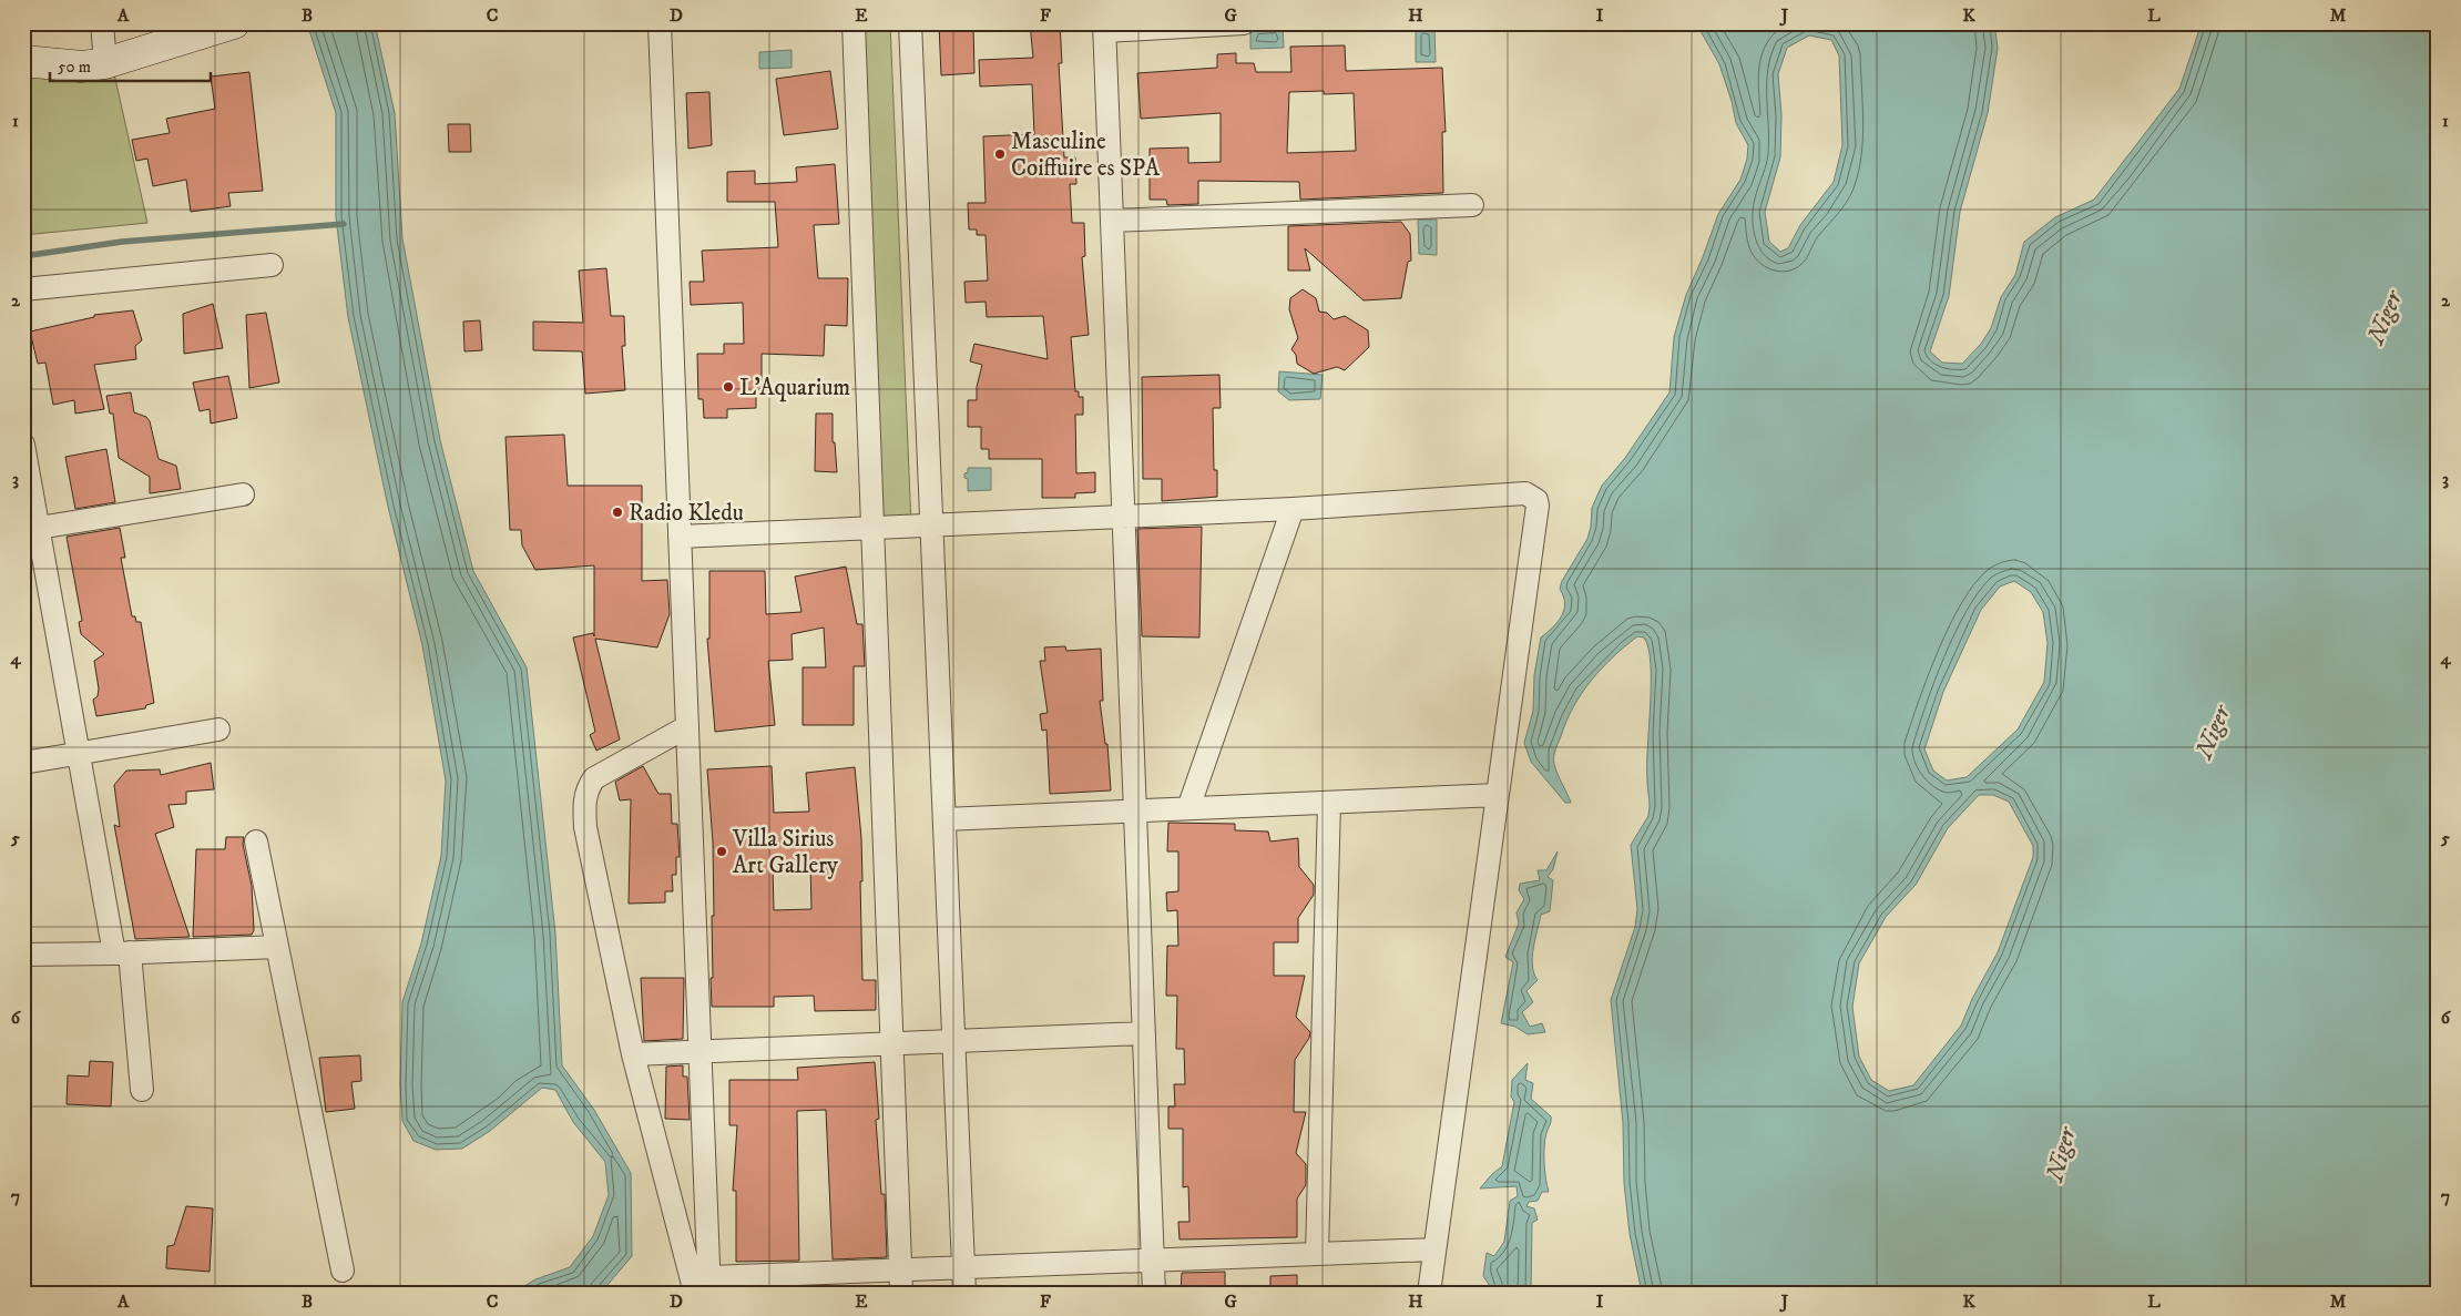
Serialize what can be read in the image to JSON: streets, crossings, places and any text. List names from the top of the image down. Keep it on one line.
{"water":["Niger"],"places":["Masculine Coiffuire es SPA","L'Aquarium","Radio Kledu","Villa Sirius Art Gallery"],"scale_bar":"50 m","grid":{"columns":["A","B","C","D","E","F","G","H","I","J","K","L","M"],"rows":["1","2","3","4","5","6","7"]}}
